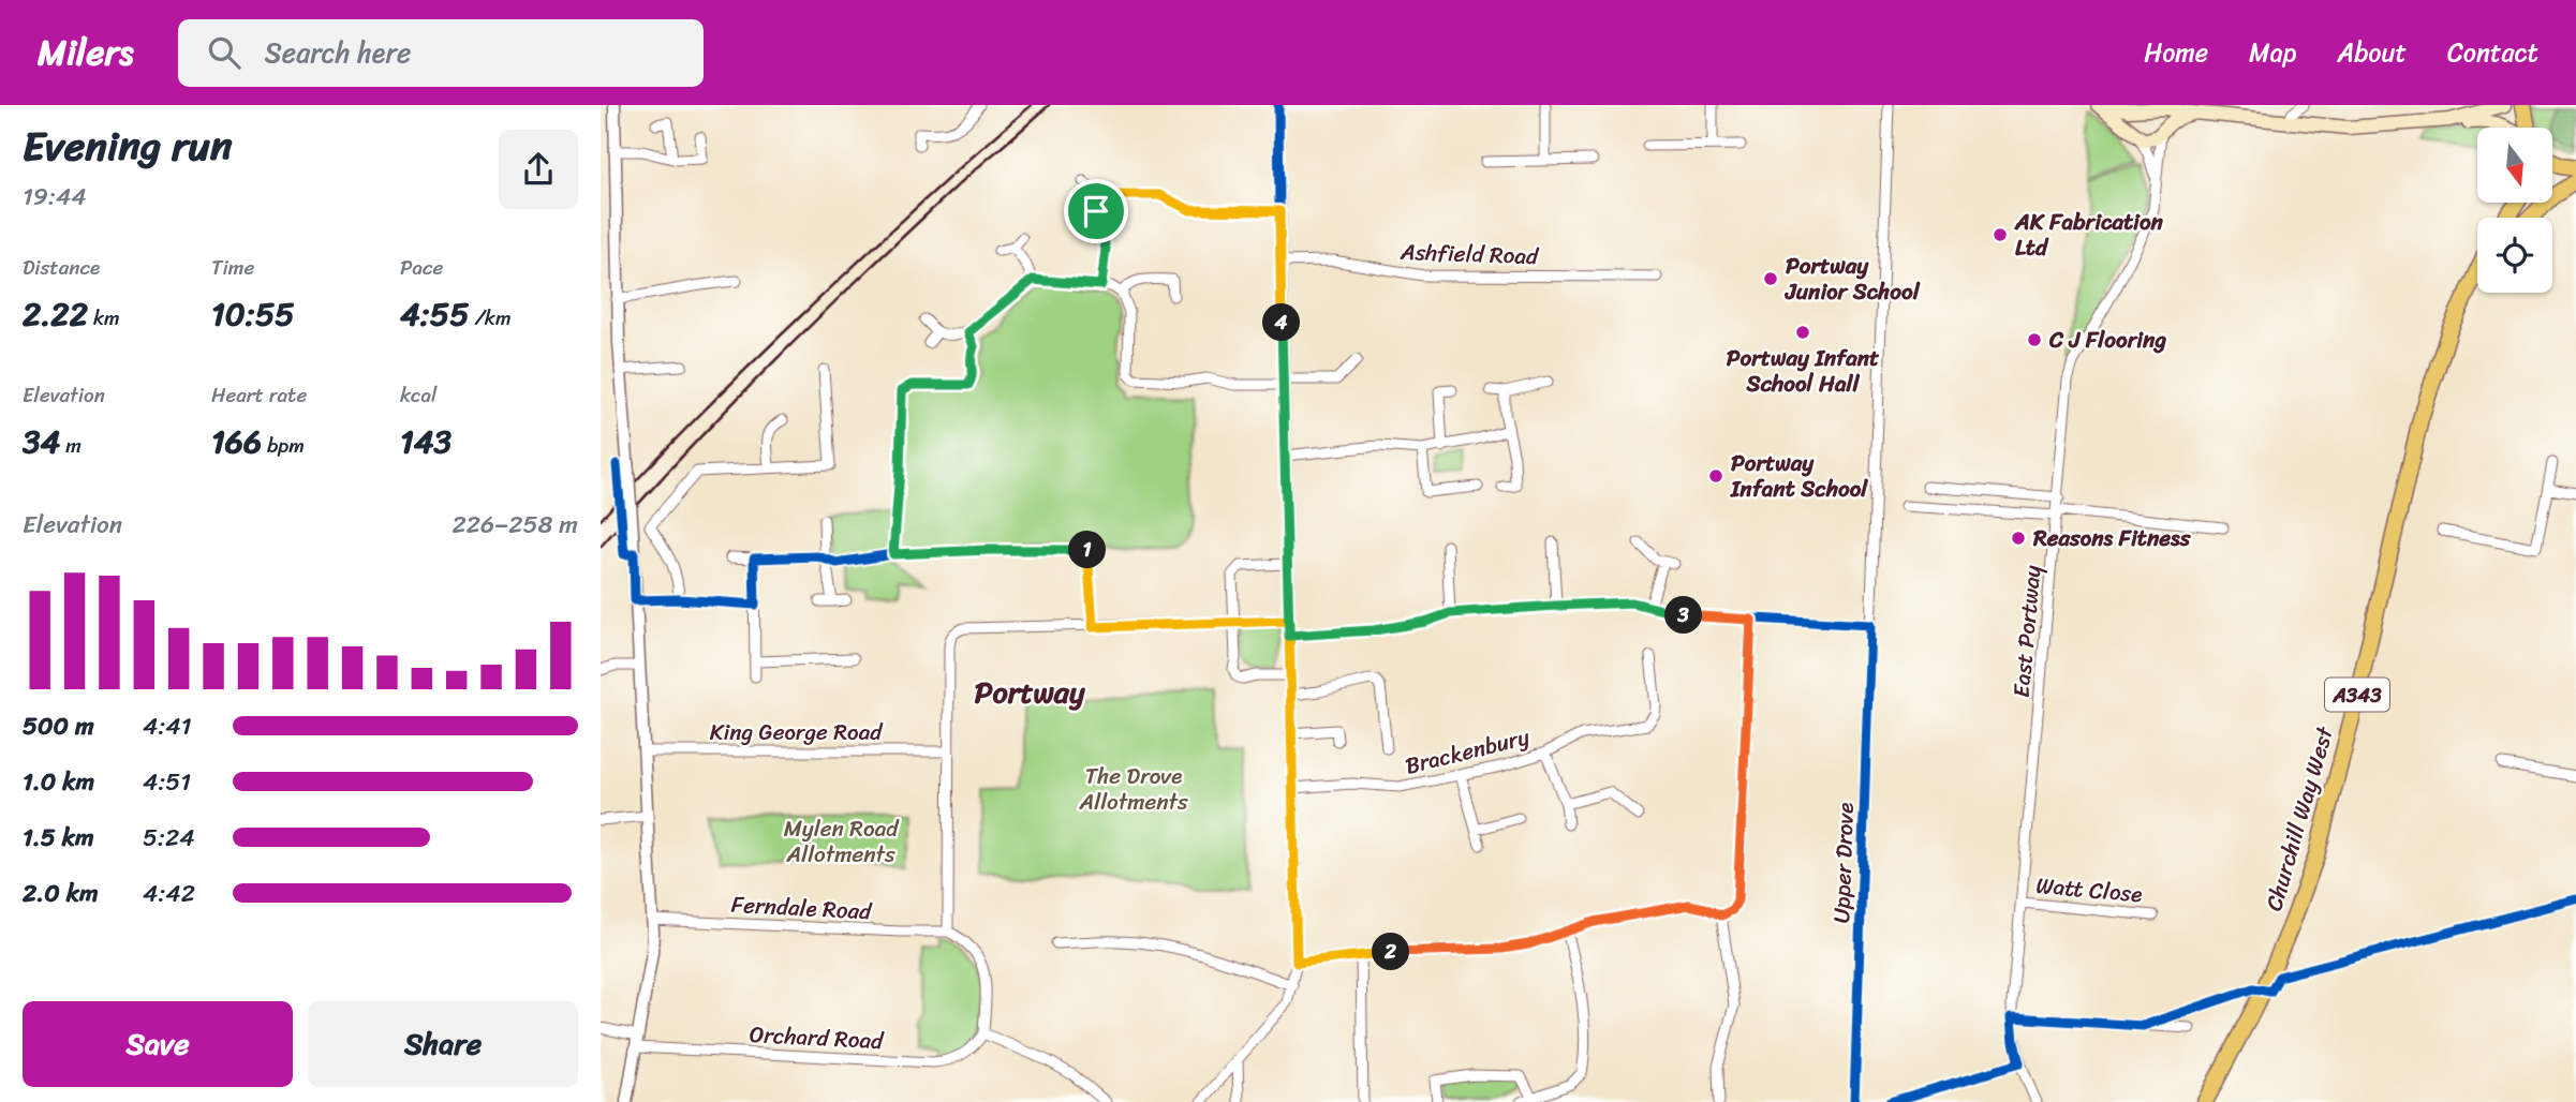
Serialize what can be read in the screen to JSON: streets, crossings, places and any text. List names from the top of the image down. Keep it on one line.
{"streets":{"main road":["A343","Churchill Way West"],"street":["Ashfield Road","East Portway","King George Road","Brackenbury","Upper Drove","Watt Close","Ferndale Road","Orchard Road"]},"crossings":[["East Portway","Watt Close"]],"districts":["Portway"],"parks":["The Drove Allotments","Mylen Road Allotments"],"places":["AK Fabrication Ltd","Portway Junior School","Portway Infant School Hall","C J Flooring","Portway Infant School","Reasons Fitness"],"north":"bottom","page":{"header":"Milers","search":"Search here","nav":["Home","Map","About","Contact"],"heading":["Evening run","19:44"],"stats":[["Distance","2.22 km"],["Time","10:55"],["Pace","4:55 /km"],["Elevation","34 m"],["Heart rate","166 bpm"],["kcal","143"]],"pins":["4","1","3","2"],"chart":["Elevation","226–258 m"],"list":[{"name":"500 m","note":"4:41"},{"name":"1.0 km","note":"4:51"},{"name":"1.5 km","note":"5:24"},{"name":"2.0 km","note":"4:42"}],"buttons":["Save","Share"]}}
